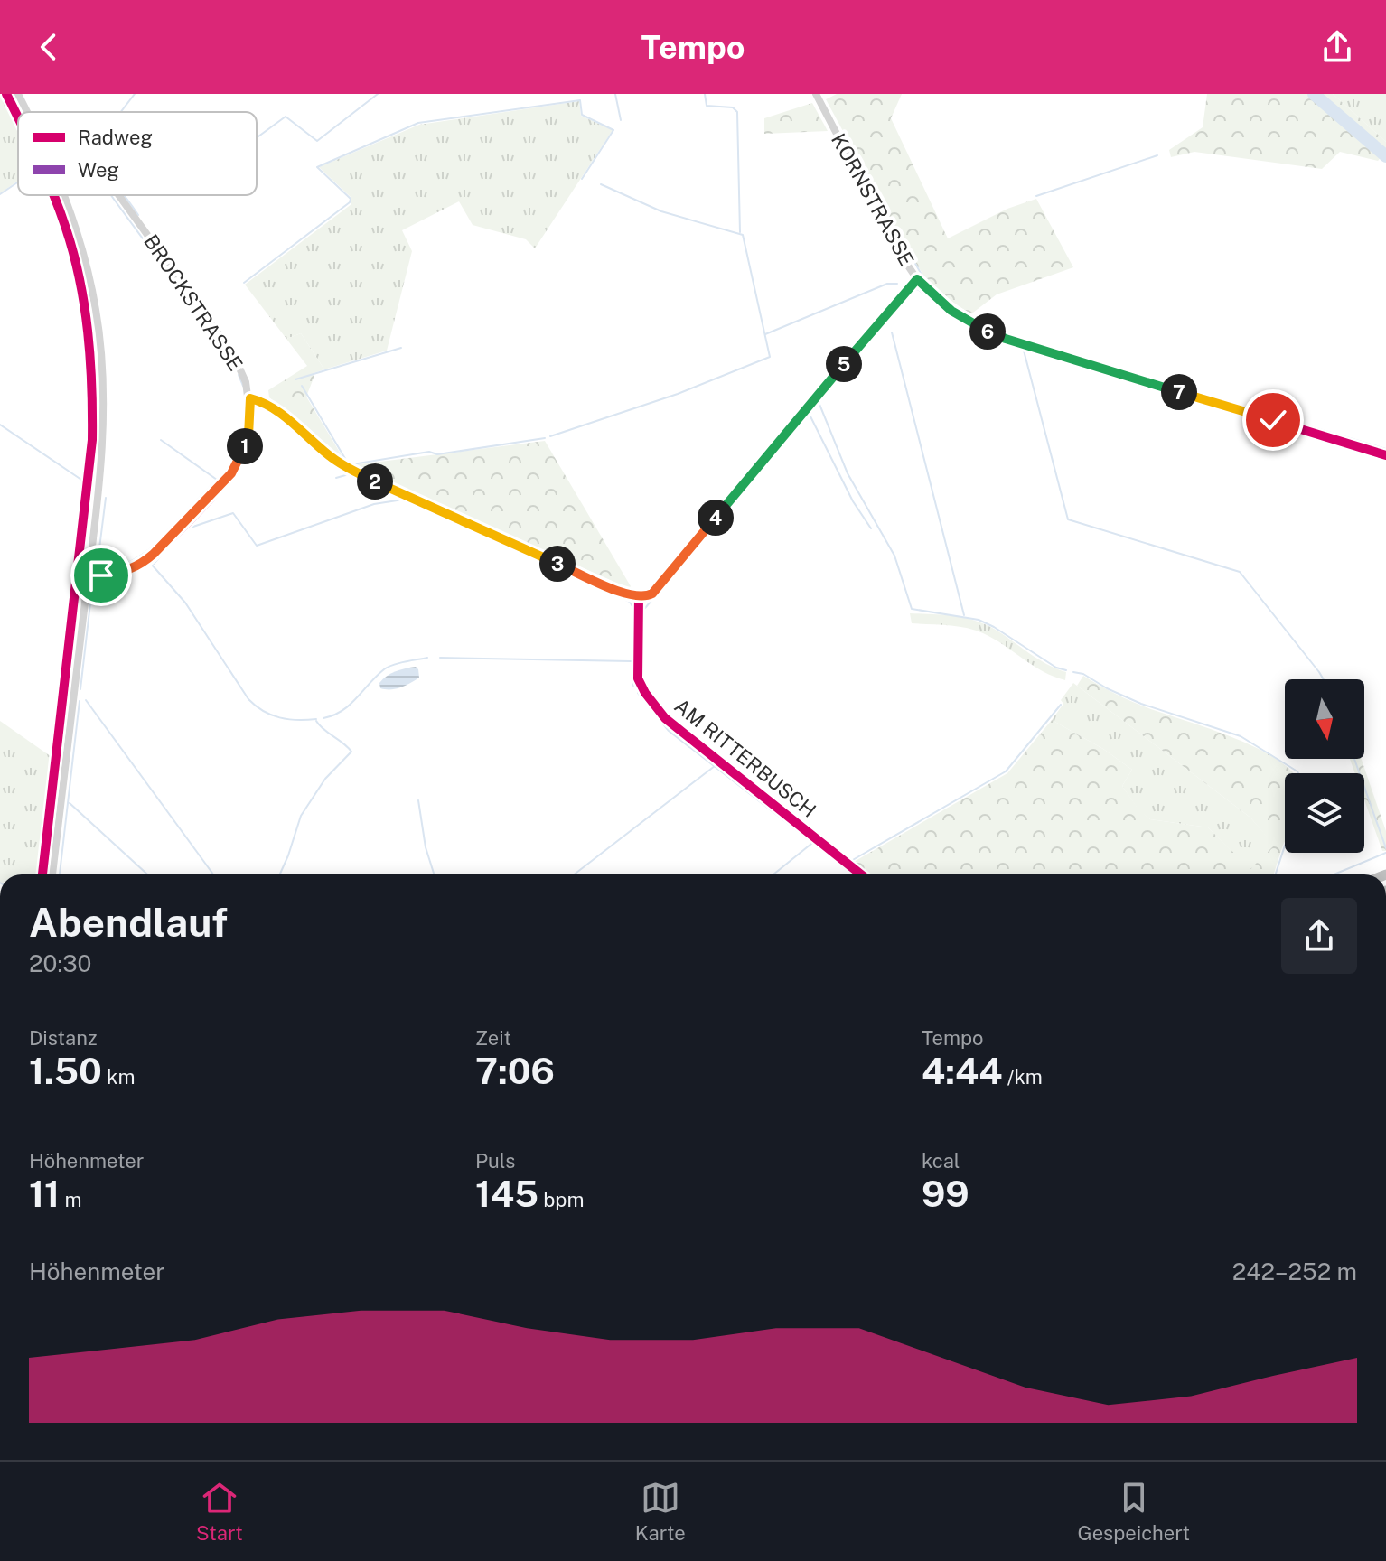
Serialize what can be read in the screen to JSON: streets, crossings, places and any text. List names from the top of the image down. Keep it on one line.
{"streets":{"street":["KORNSTRASSE","BROCKSTRASSE","AM RITTERBUSCH"]},"legend":["Radweg","Weg"],"north":"bottom","page":{"header":"Tempo","pins":["6","5","7","1","2","4","3"],"heading":["Abendlauf","20:30"],"stats":[["Distanz","1.50 km"],["Zeit","7:06"],["Tempo","4:44 /km"],["Höhenmeter","11 m"],["Puls","145 bpm"],["kcal","99"]],"chart":["Höhenmeter","242–252 m"],"tabs":["Start","Karte","Gespeichert"]}}
